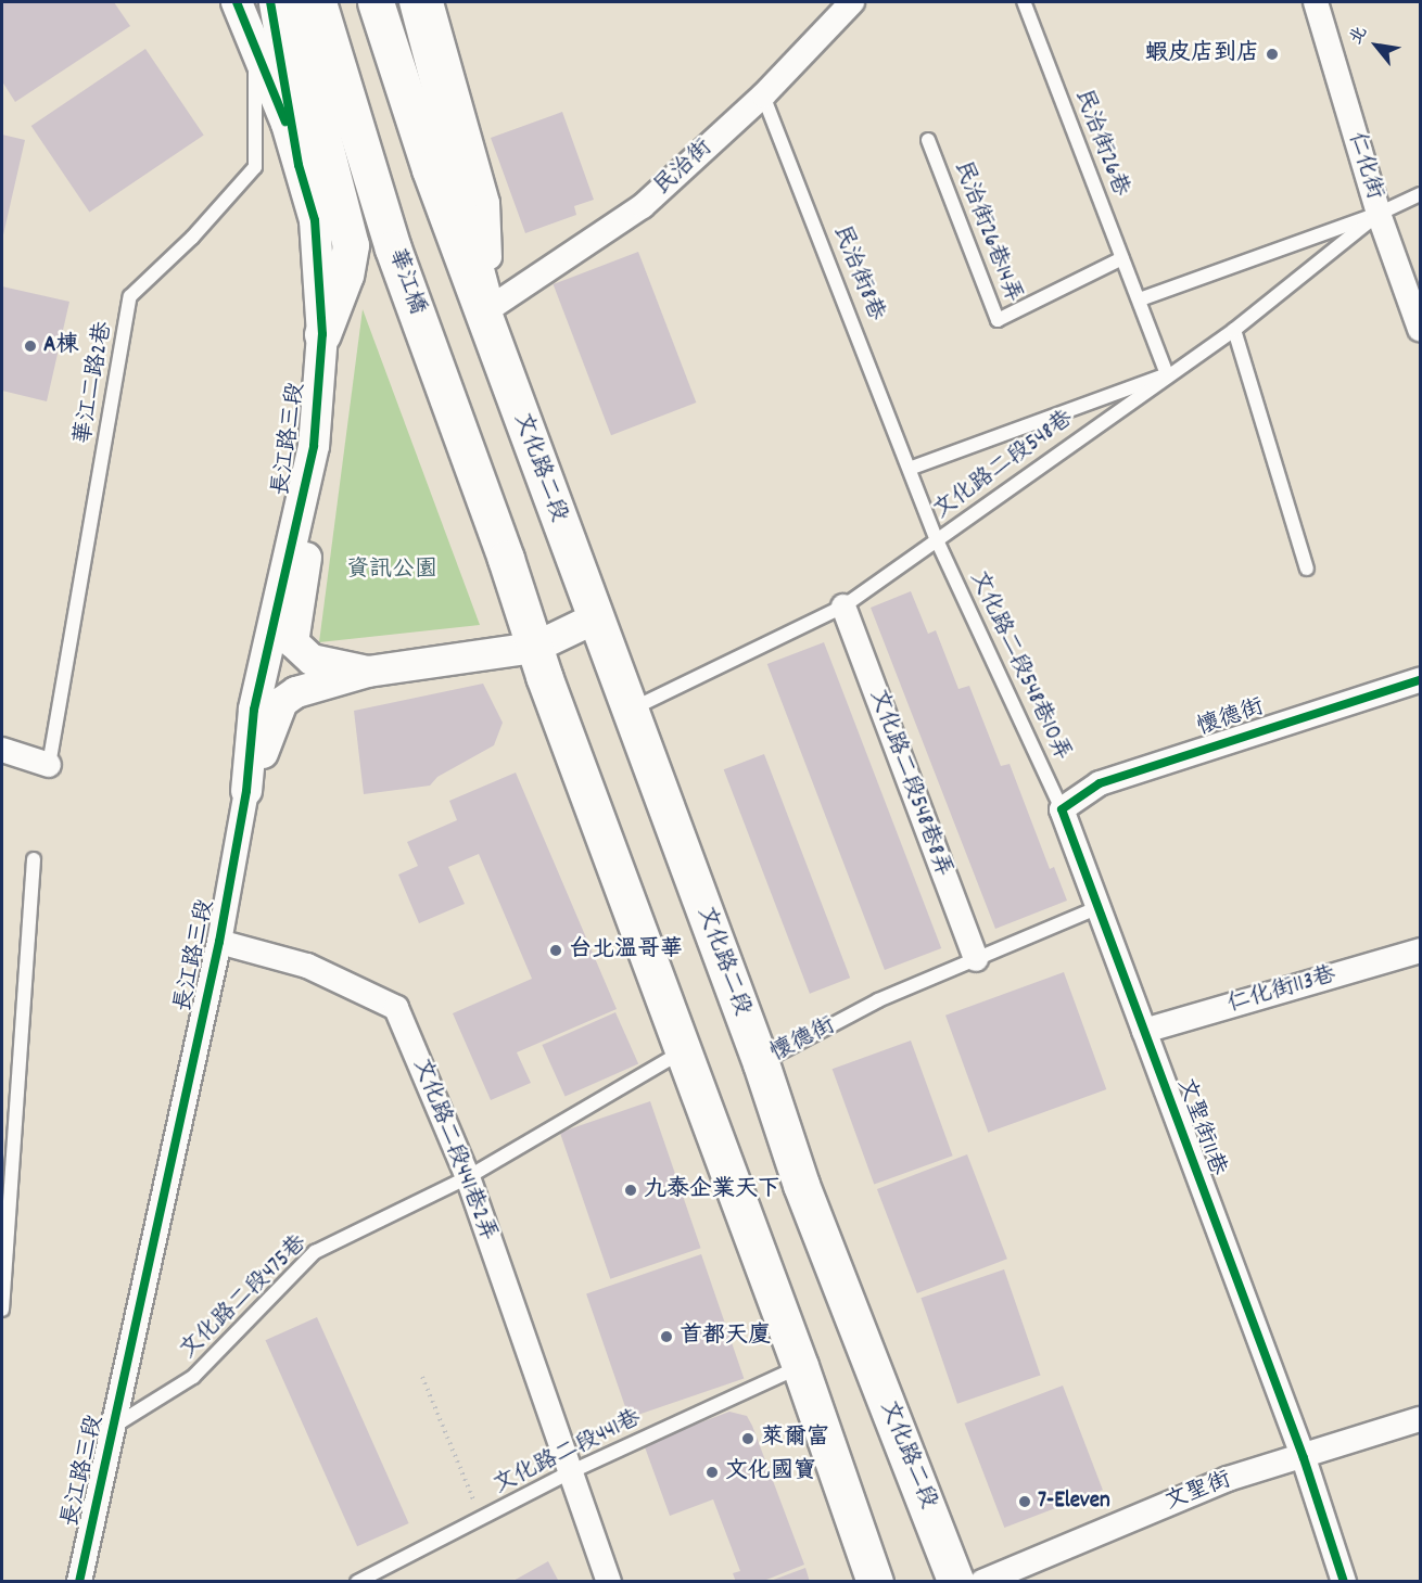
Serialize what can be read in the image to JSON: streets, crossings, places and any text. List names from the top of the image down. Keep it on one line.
{"streets":{"main road":["華江橋","文化路二段"],"street":["仁化街","民治街","長江路三段","懷德街","文化路二段548巷8弄","仁化街113巷","文聖街11巷","文化路二段441巷2弄","文聖街"],"lane":["民治街26巷","民治街26巷14弄","民治街8巷","華江二路2巷","文化路二段548巷","文化路二段548巷10弄","文化路二段475巷","文化路二段441巷"]},"crossings":[["民治街26巷","民治街26巷14弄"],["民治街26巷","文化路二段548巷"],["仁化街","文化路二段548巷"],["民治街","民治街8巷"],["民治街","文化路二段"],["民治街8巷","文化路二段548巷"],["民治街8巷","文化路二段548巷10弄"],["長江路三段","文化路二段441巷2弄"],["長江路三段","文化路二段475巷"],["文化路二段548巷","文化路二段"],["文化路二段548巷","文化路二段548巷10弄"],["文化路二段548巷","文化路二段548巷8弄"],["文化路二段","懷德街"],["文化路二段548巷10弄","懷德街"],["文化路二段548巷10弄","文聖街11巷"],["懷德街","文化路二段548巷8弄"],["懷德街","文聖街11巷"],["仁化街113巷","文聖街11巷"],["文聖街11巷","文聖街"],["文化路二段441巷2弄","文化路二段475巷"],["文化路二段441巷2弄","文化路二段441巷"]],"parks":["資訊公園"],"places":["蝦皮店到店","A棟","台北溫哥華","九泰企業天下","首都天廈","萊爾富","文化國寶","7-Eleven"],"north":"top left"}
